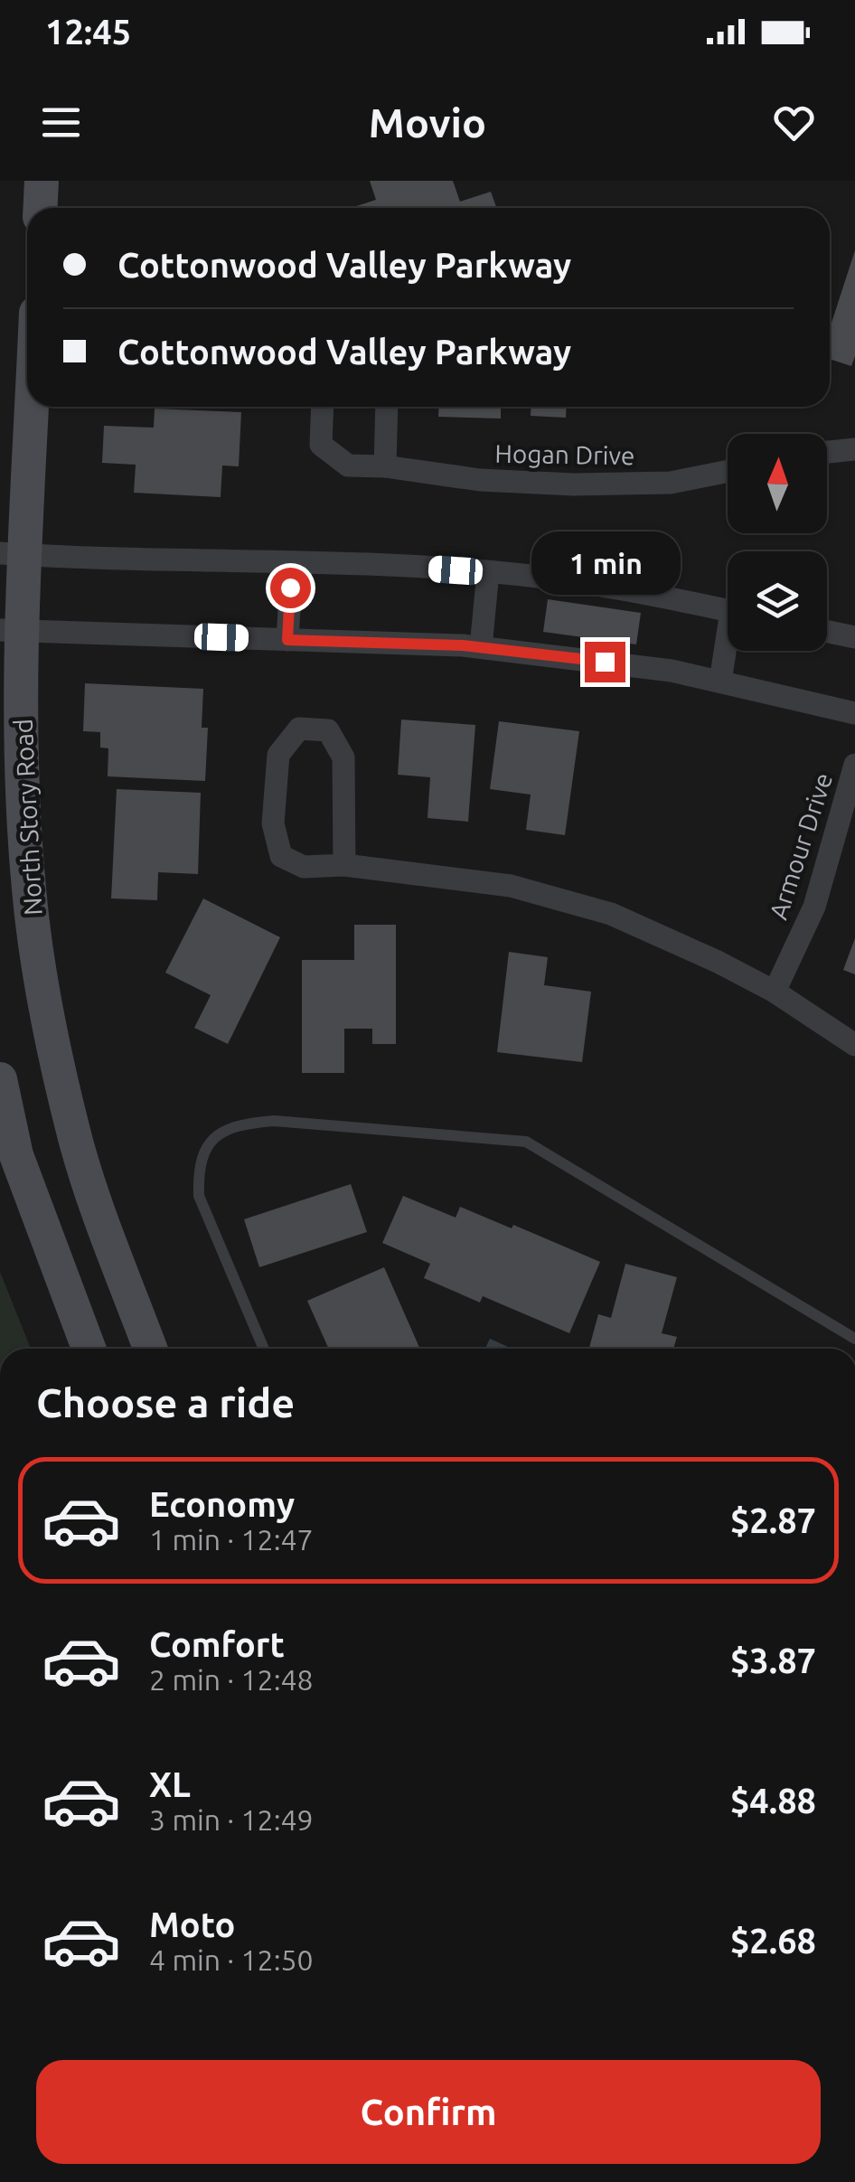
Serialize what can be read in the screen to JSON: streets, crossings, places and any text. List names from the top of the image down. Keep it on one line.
{"streets":{"main road":["North Story Road"],"street":["Hogan Drive","Armour Drive"]},"north":"top","page":{"status":"12:45","header":"Movio","banner":["Cottonwood Valley Parkway","Cottonwood Valley Parkway"],"bubble":"1 min","heading":"Choose a ride","list":[{"name":"Economy","note":"1 min · 12:47","value":"$2.87"},{"name":"Comfort","note":"2 min · 12:48","value":"$3.87"},{"name":"XL","note":"3 min · 12:49","value":"$4.88"},{"name":"Moto","note":"4 min · 12:50","value":"$2.68"}],"buttons":"Confirm"}}
